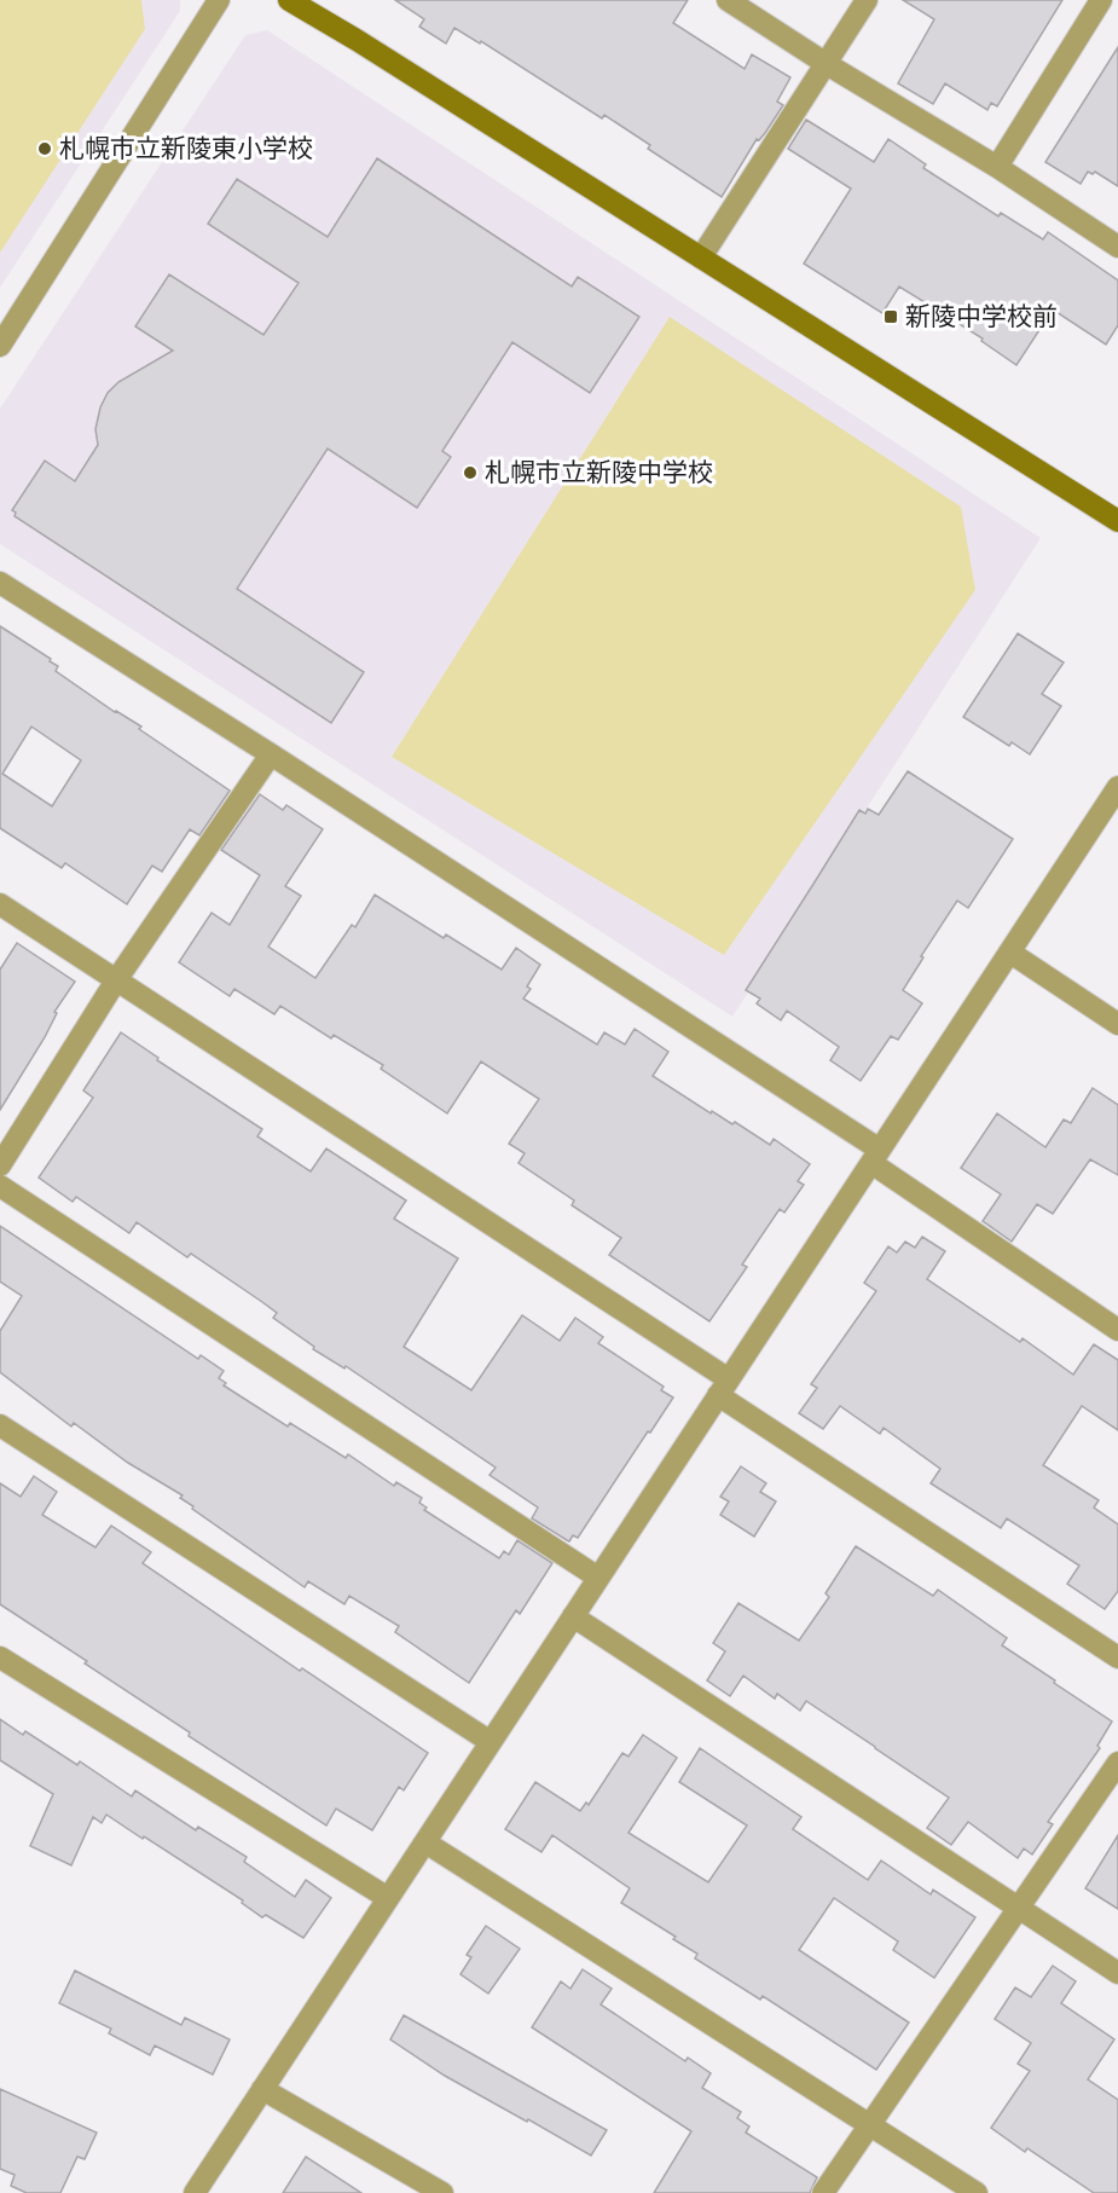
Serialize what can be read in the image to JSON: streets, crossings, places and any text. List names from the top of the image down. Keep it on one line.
{"places":{"other":["札幌市立新陵東小学校","札幌市立新陵中学校"],"transit":["新陵中学校前"]}}
